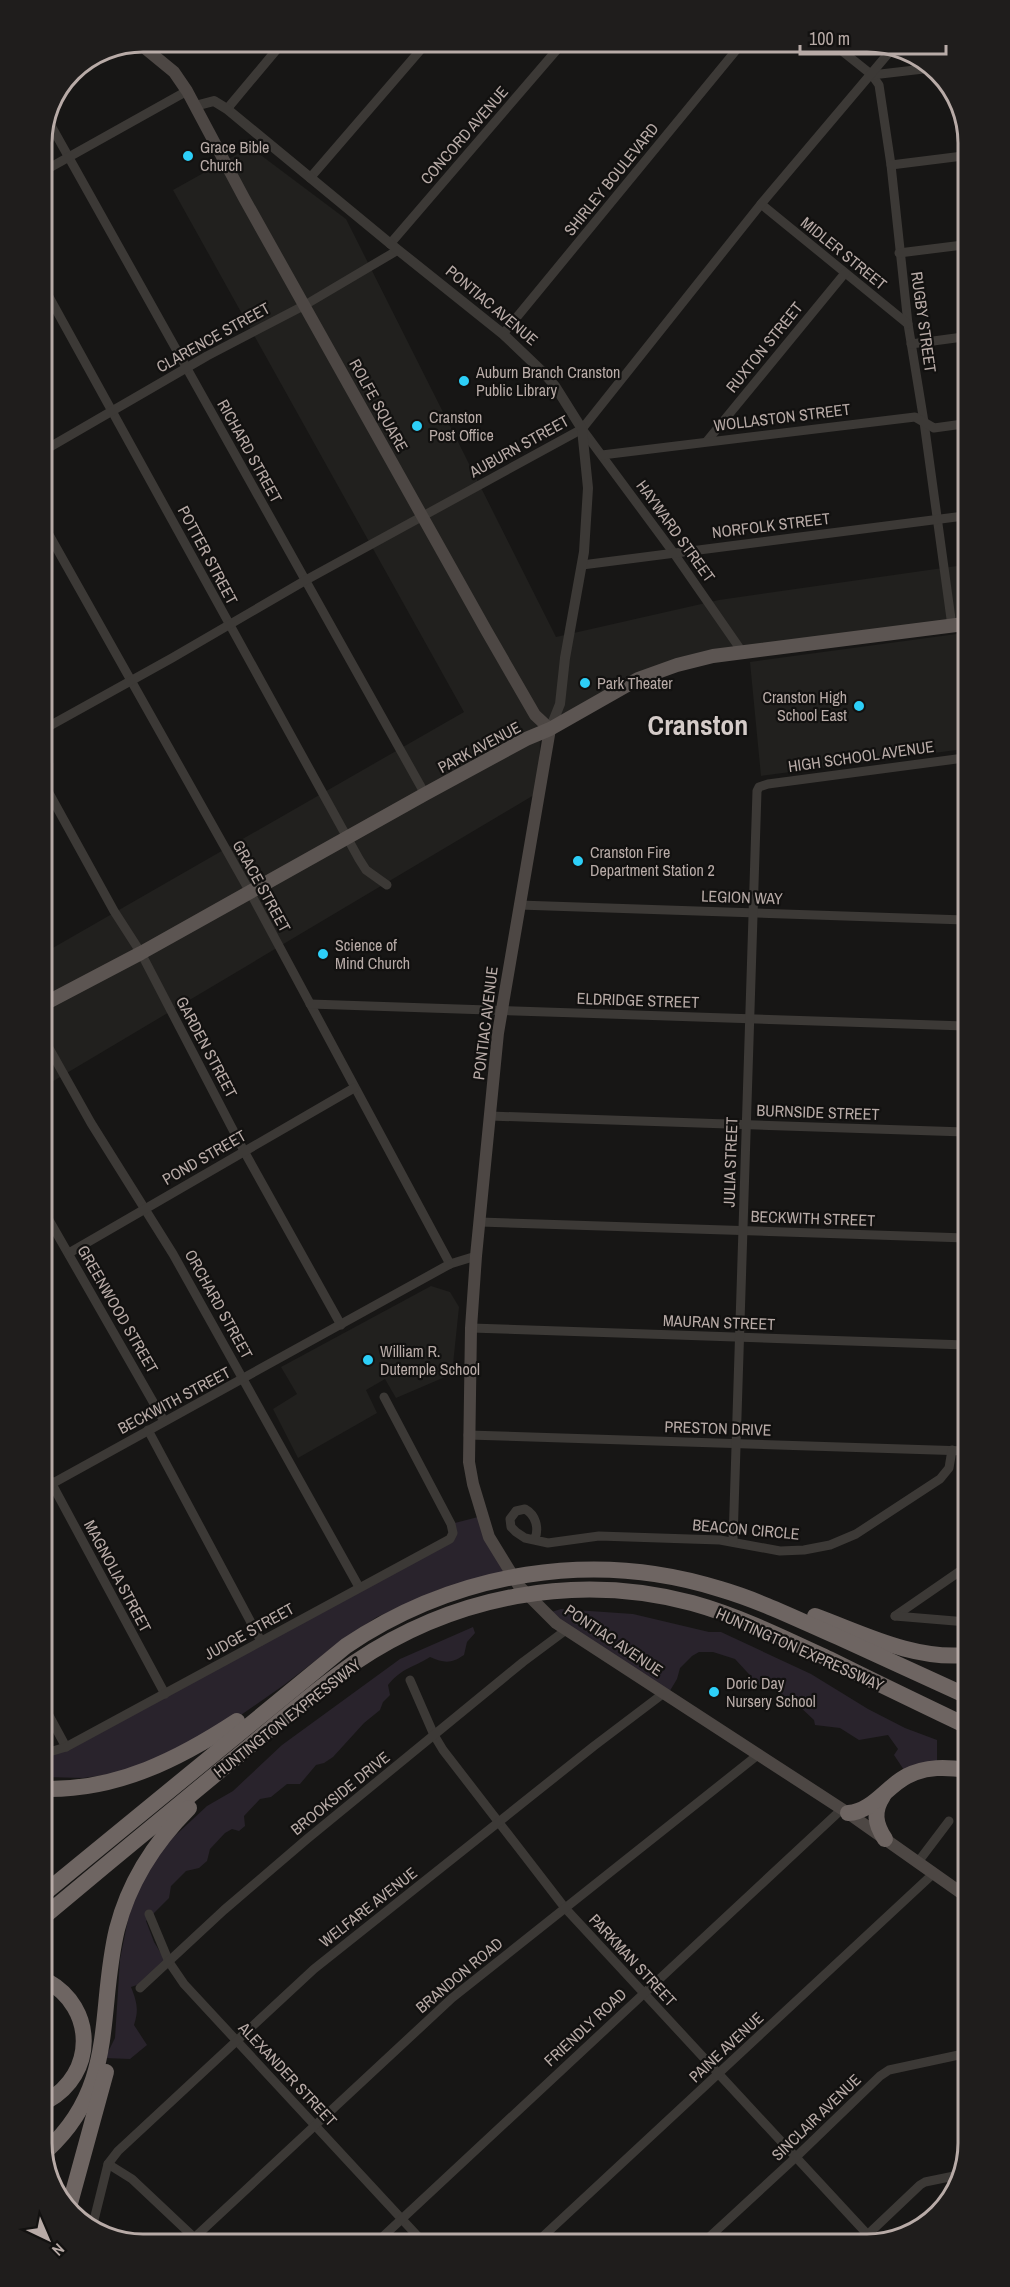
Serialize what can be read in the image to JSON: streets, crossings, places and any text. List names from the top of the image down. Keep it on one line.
{"streets":{"highway":["HUNTINGTON EXPRESSWAY"],"main road":["PONTIAC AVENUE","ROLFE SQUARE","PARK AVENUE"],"street":["CONCORD AVENUE","SHIRLEY BOULEVARD","MIDLER STREET","RUGBY STREET","CLARENCE STREET","RUXTON STREET","WOLLASTON STREET","AUBURN STREET","RICHARD STREET","NORFOLK STREET","HAYWARD STREET","POTTER STREET","HIGH SCHOOL AVENUE","GRACE STREET","LEGION WAY","ELDRIDGE STREET","GARDEN STREET","BURNSIDE STREET","POND STREET","JULIA STREET","BECKWITH STREET","ORCHARD STREET","GREENWOOD STREET","MAURAN STREET","PRESTON DRIVE","BEACON CIRCLE","MAGNOLIA STREET","JUDGE STREET","BROOKSIDE DRIVE","WELFARE AVENUE","PARKMAN STREET","BRANDON ROAD","FRIENDLY ROAD","PAINE AVENUE","ALEXANDER STREET","SINCLAIR AVENUE"]},"crossings":[["CONCORD AVENUE","PONTIAC AVENUE"],["CONCORD AVENUE","CLARENCE STREET"],["SHIRLEY BOULEVARD","PONTIAC AVENUE"],["MIDLER STREET","RUGBY STREET"],["MIDLER STREET","RUXTON STREET"],["MIDLER STREET","AUBURN STREET"],["PONTIAC AVENUE","CLARENCE STREET"],["PONTIAC AVENUE","ROLFE SQUARE"],["PONTIAC AVENUE","AUBURN STREET"],["PONTIAC AVENUE","NORFOLK STREET"],["PONTIAC AVENUE","HAYWARD STREET"],["PONTIAC AVENUE","PARK AVENUE"],["PONTIAC AVENUE","LEGION WAY"],["PONTIAC AVENUE","ELDRIDGE STREET"],["PONTIAC AVENUE","BURNSIDE STREET"],["PONTIAC AVENUE","BECKWITH STREET"],["PONTIAC AVENUE","MAURAN STREET"],["PONTIAC AVENUE","PRESTON DRIVE"],["PONTIAC AVENUE","BROOKSIDE DRIVE"],["PONTIAC AVENUE","WELFARE AVENUE"],["PONTIAC AVENUE","BRANDON ROAD"],["PONTIAC AVENUE","FRIENDLY ROAD"],["PONTIAC AVENUE","PAINE AVENUE"],["RUGBY STREET","WOLLASTON STREET"],["RUGBY STREET","AUBURN STREET"],["RUGBY STREET","NORFOLK STREET"],["RUGBY STREET","PARK AVENUE"],["CLARENCE STREET","ROLFE SQUARE"],["CLARENCE STREET","RICHARD STREET"],["CLARENCE STREET","POTTER STREET"],["RUXTON STREET","WOLLASTON STREET"],["ROLFE SQUARE","AUBURN STREET"],["ROLFE SQUARE","PARK AVENUE"],["WOLLASTON STREET","HAYWARD STREET"],["AUBURN STREET","RICHARD STREET"],["AUBURN STREET","HAYWARD STREET"],["AUBURN STREET","POTTER STREET"],["AUBURN STREET","GRACE STREET"],["RICHARD STREET","PARK AVENUE"],["NORFOLK STREET","HAYWARD STREET"],["HAYWARD STREET","PARK AVENUE"],["POTTER STREET","PARK AVENUE"],["PARK AVENUE","GRACE STREET"],["PARK AVENUE","GARDEN STREET"],["HIGH SCHOOL AVENUE","JULIA STREET"],["GRACE STREET","ELDRIDGE STREET"],["GRACE STREET","POND STREET"],["GRACE STREET","BECKWITH STREET"],["LEGION WAY","JULIA STREET"],["ELDRIDGE STREET","JULIA STREET"],["GARDEN STREET","POND STREET"],["GARDEN STREET","BECKWITH STREET"],["BURNSIDE STREET","JULIA STREET"],["POND STREET","ORCHARD STREET"],["POND STREET","GREENWOOD STREET"],["JULIA STREET","BECKWITH STREET"],["JULIA STREET","MAURAN STREET"],["JULIA STREET","PRESTON DRIVE"],["JULIA STREET","BEACON CIRCLE"],["BECKWITH STREET","ORCHARD STREET"],["BECKWITH STREET","GREENWOOD STREET"],["ORCHARD STREET","JUDGE STREET"],["PRESTON DRIVE","BEACON CIRCLE"],["MAGNOLIA STREET","JUDGE STREET"],["BROOKSIDE DRIVE","PARKMAN STREET"],["BROOKSIDE DRIVE","ALEXANDER STREET"],["WELFARE AVENUE","PARKMAN STREET"],["WELFARE AVENUE","ALEXANDER STREET"],["PARKMAN STREET","BRANDON ROAD"],["PARKMAN STREET","FRIENDLY ROAD"],["PARKMAN STREET","PAINE AVENUE"],["PARKMAN STREET","SINCLAIR AVENUE"],["BRANDON ROAD","ALEXANDER STREET"],["FRIENDLY ROAD","ALEXANDER STREET"]],"districts":["Cranston"],"places":["Grace Bible Church","Auburn Branch Cranston Public Library","Cranston Post Office","Park Theater","Cranston High School East","Cranston Fire Department Station 2","Science of Mind Church","William R. Dutemple School","Doric Day Nursery School"],"scale_bar":"100 m","north":"bottom right"}
